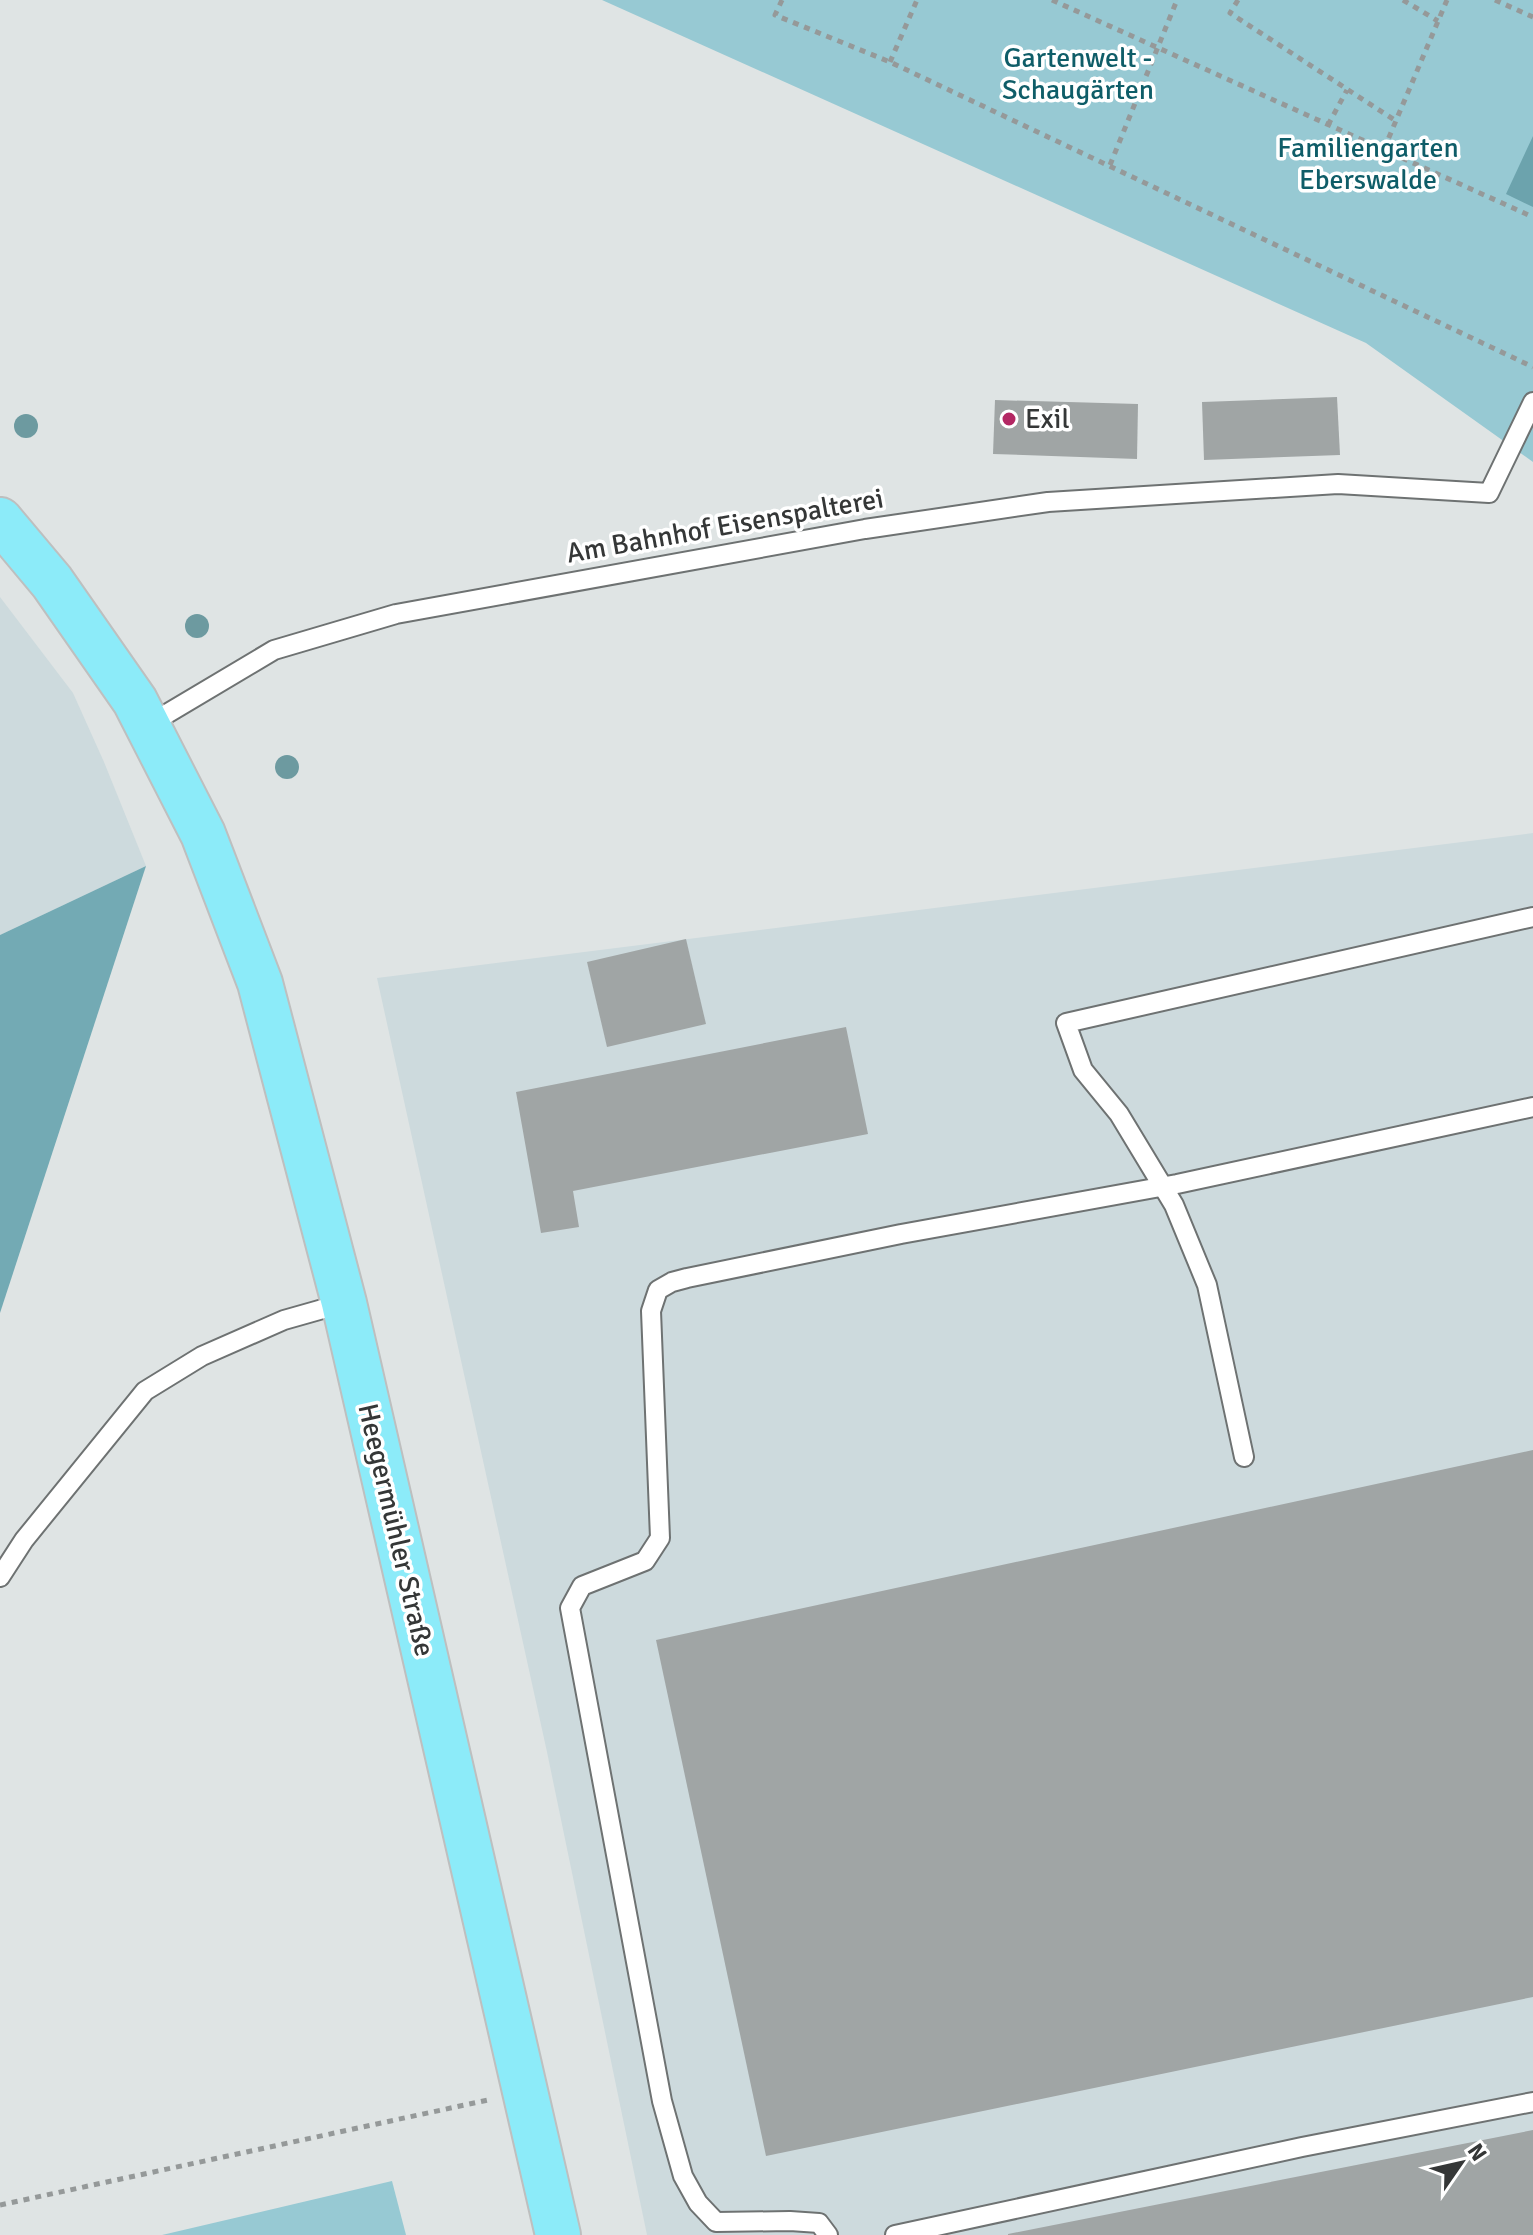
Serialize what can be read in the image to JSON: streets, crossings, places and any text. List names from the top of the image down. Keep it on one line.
{"streets":{"main road":["Heegermühler Straße"],"lane":["Am Bahnhof Eisenspalterei"]},"crossings":[["Am Bahnhof Eisenspalterei","Heegermühler Straße"]],"parks":["Gartenwelt - Schaugärten","Familiengarten Eberswalde"],"places":["Exil"],"north":"top right"}
